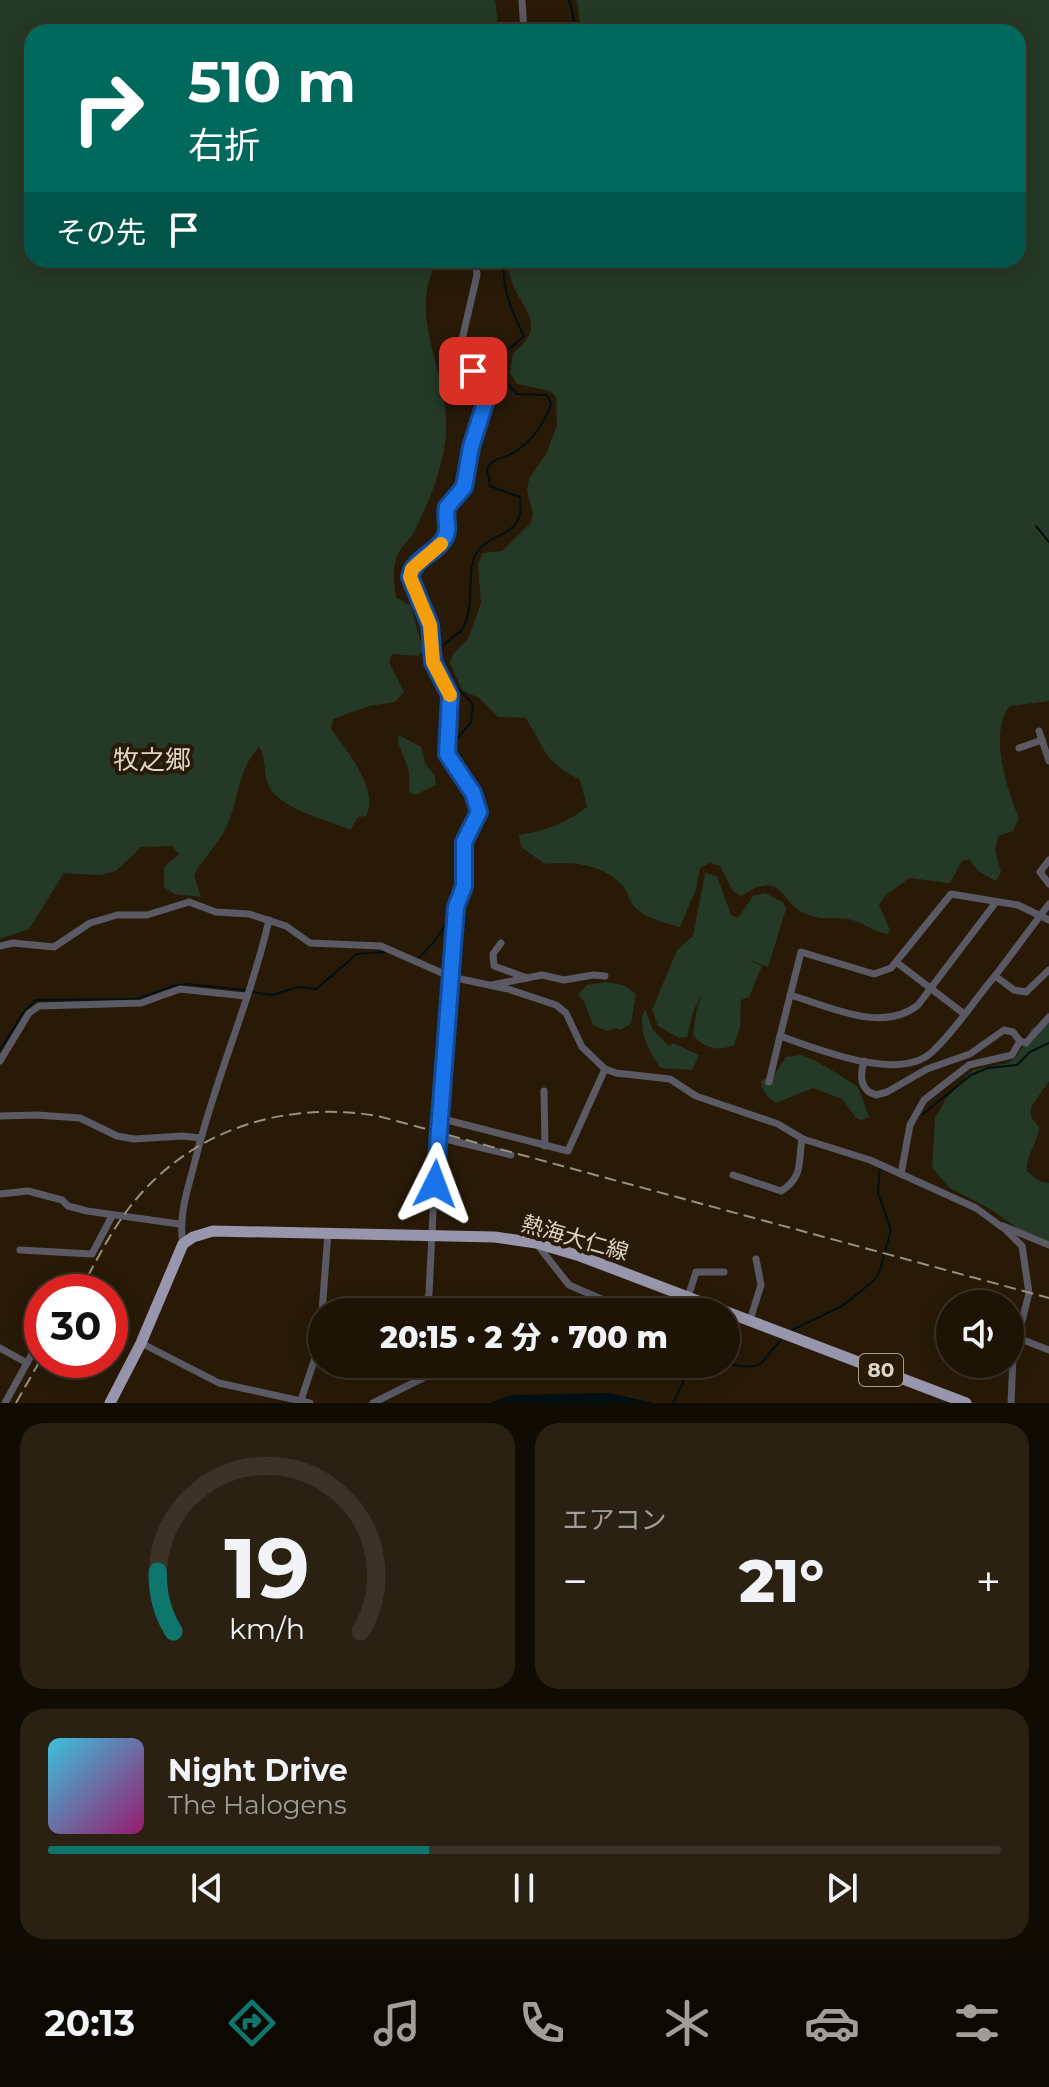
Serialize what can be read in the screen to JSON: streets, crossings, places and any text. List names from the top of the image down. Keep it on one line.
{"streets":{"main road":["熱海大仁線","80"]},"districts":["牧之郷"],"page":{"turn":["510 m","右折"],"then":"その先","limit":"30","trip":"20:15 · 2 分 · 700 m","tile":"エアコン","heat":["−","21°","+"],"song":["Night Drive","The Halogens"],"tabs":"20:13","gauge":["19","km/h"]}}
